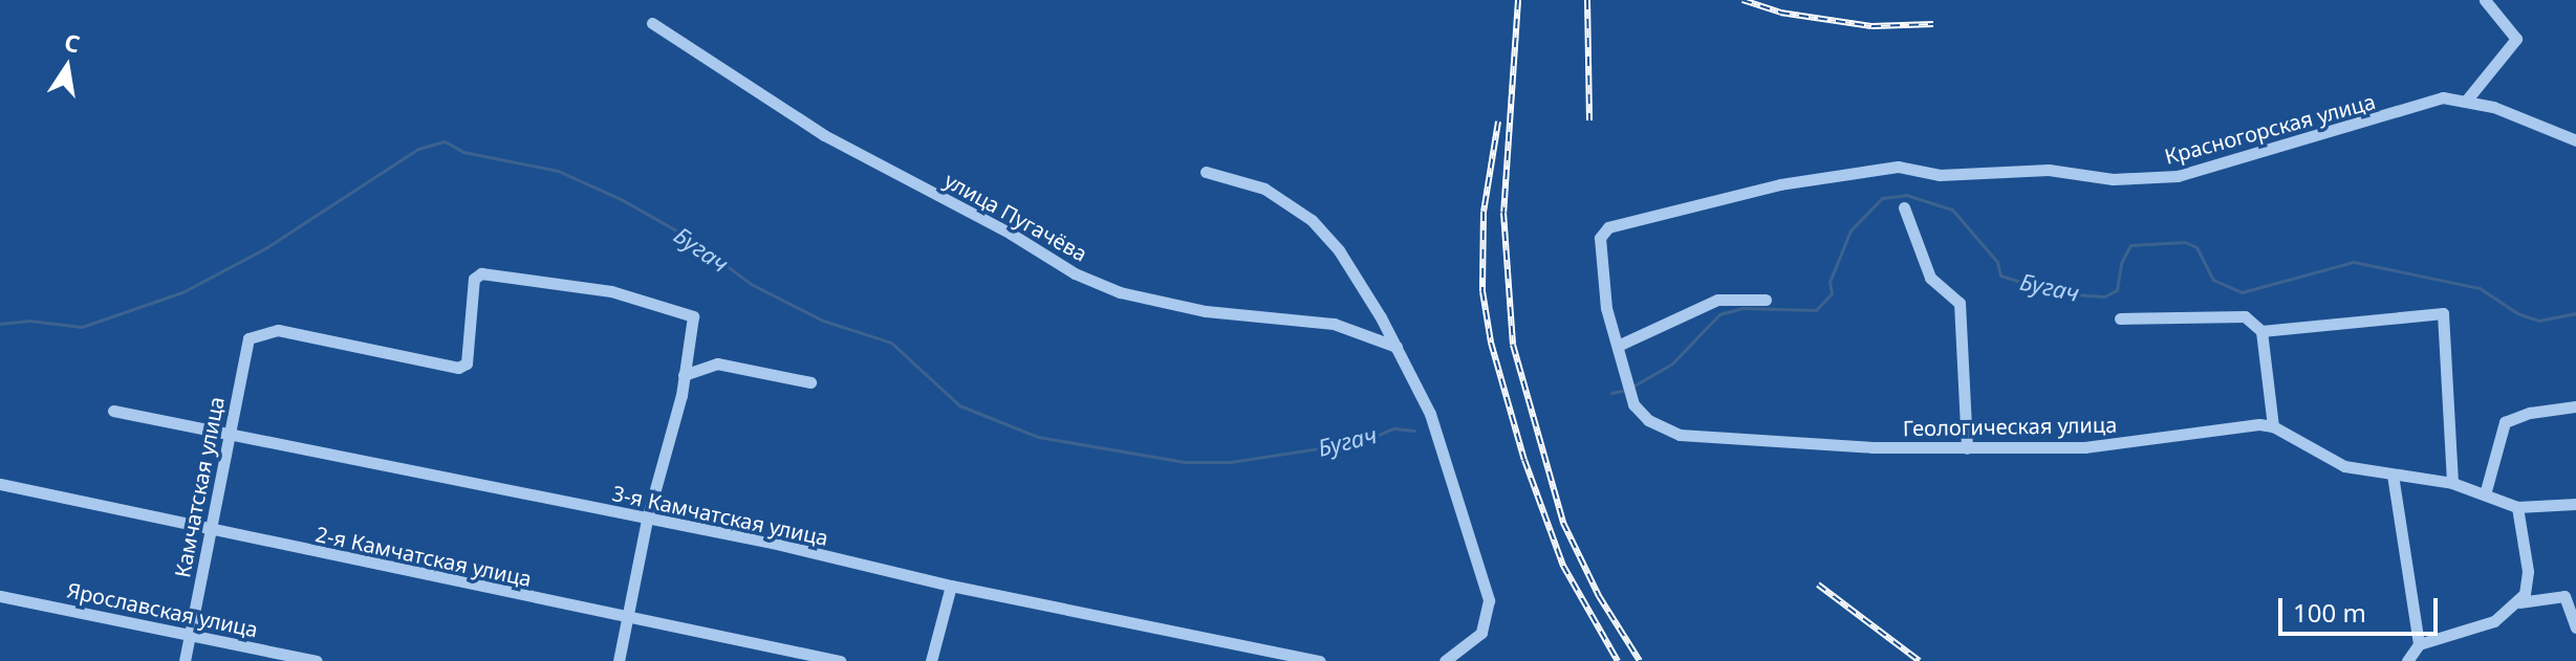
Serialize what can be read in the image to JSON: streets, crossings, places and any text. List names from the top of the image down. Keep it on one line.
{"streets":{"street":["Красногорская улица","улица Пугачёва","Геологическая улица","Камчатская улица","3-я Камчатская улица","2-я Камчатская улица","Ярославская улица"]},"crossings":[["Красногорская улица","Геологическая улица"],["Камчатская улица","3-я Камчатская улица"],["Камчатская улица","2-я Камчатская улица"],["Камчатская улица","Ярославская улица"]],"water":["Бугач"],"scale_bar":"100 m","north":"top"}
